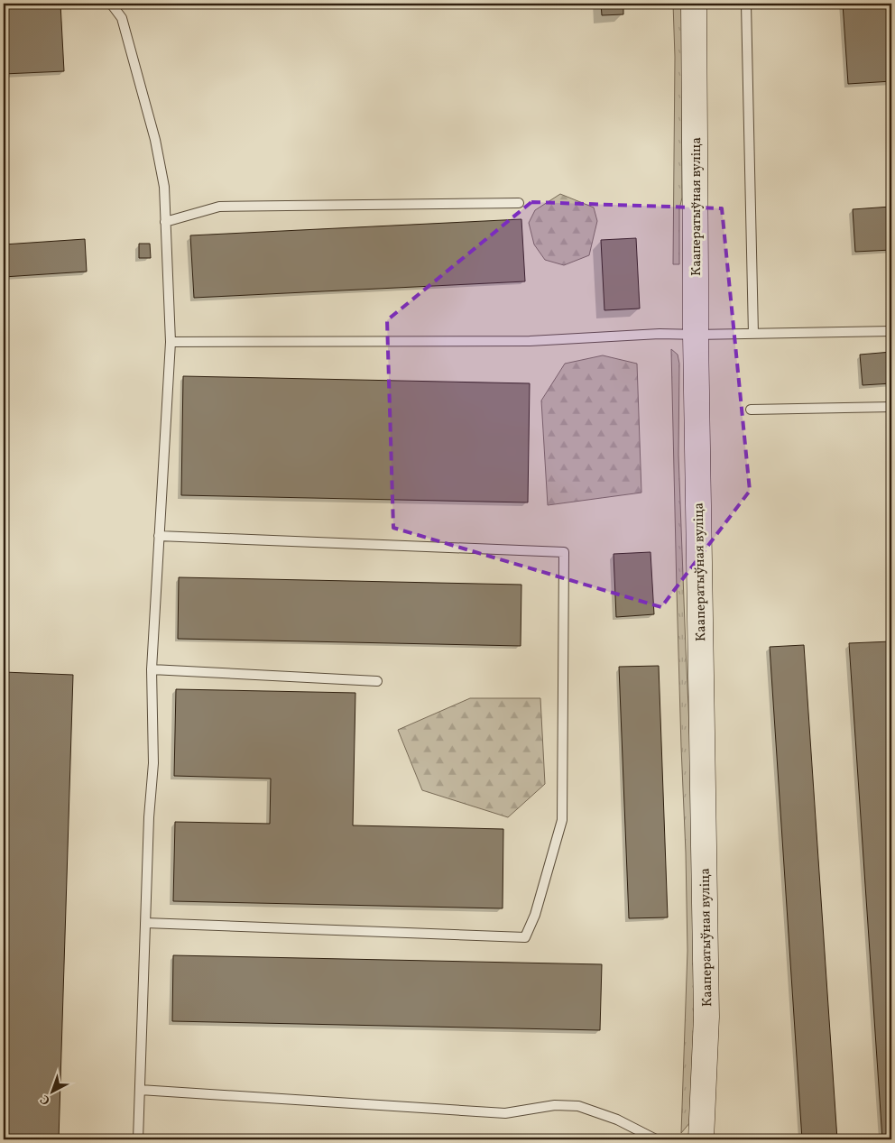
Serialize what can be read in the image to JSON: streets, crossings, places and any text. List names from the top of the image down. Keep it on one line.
{"streets":{"main road":["Кааператыўная вуліца"]},"north":"bottom left"}
